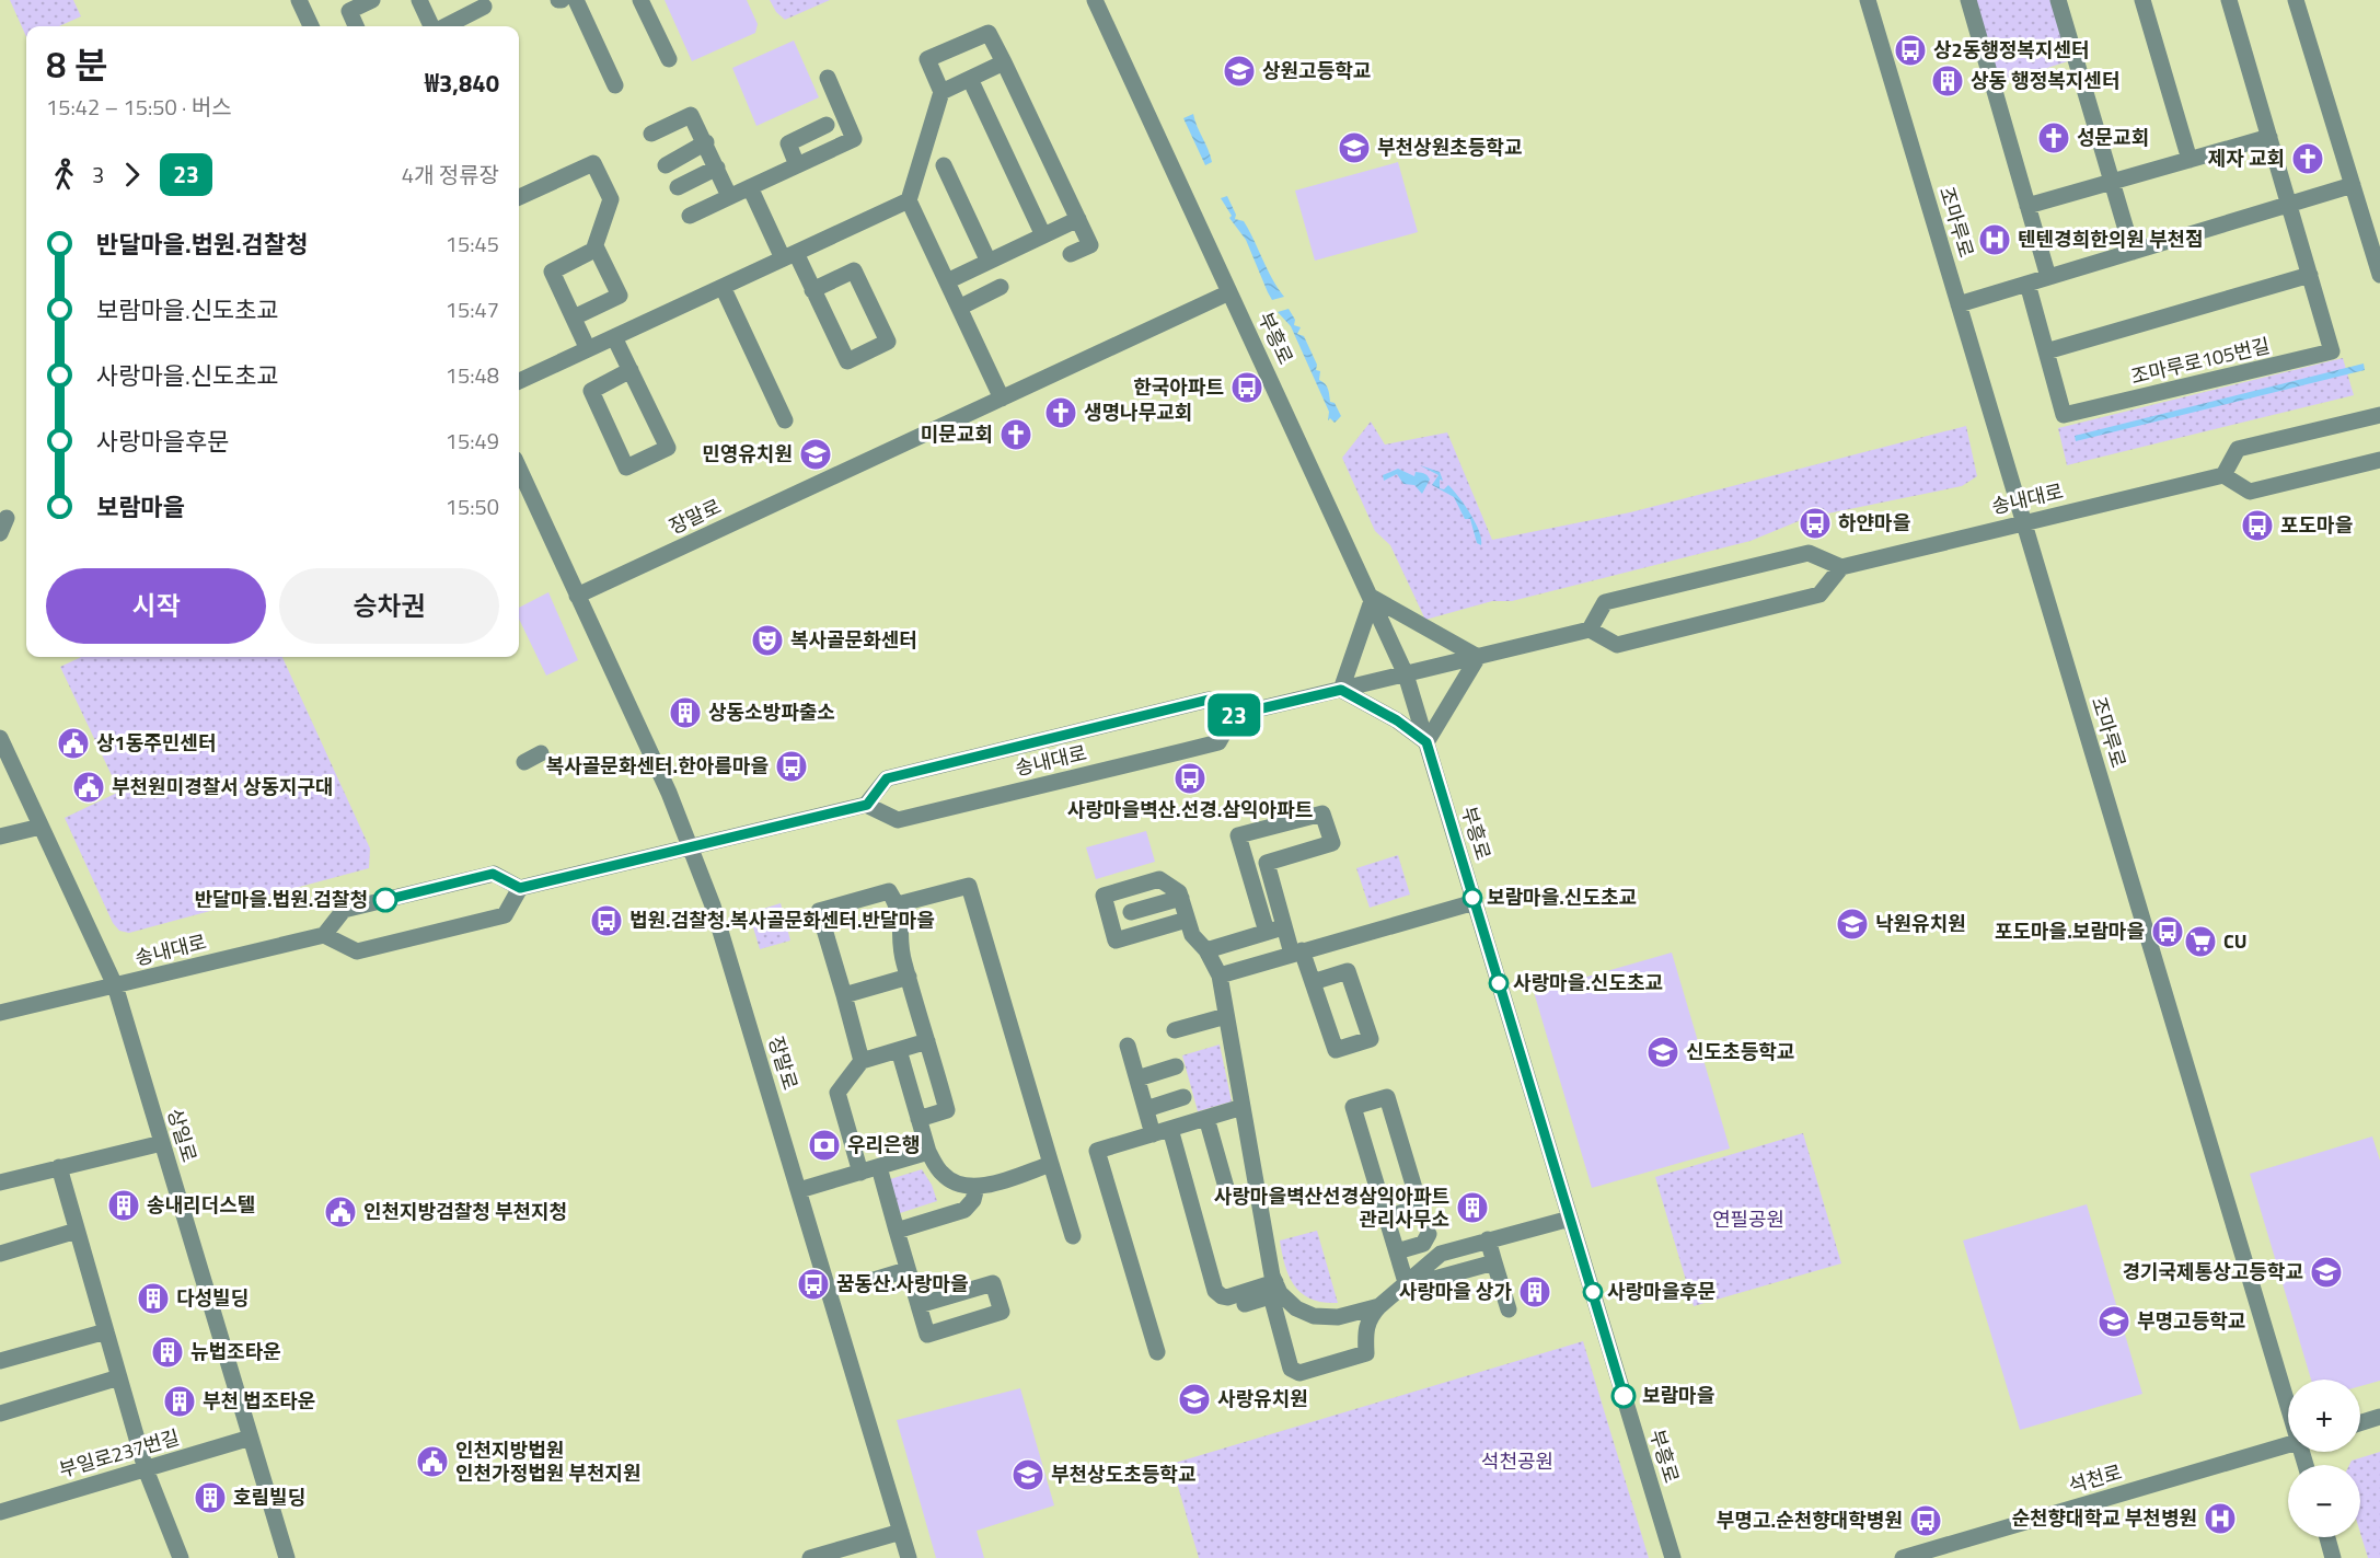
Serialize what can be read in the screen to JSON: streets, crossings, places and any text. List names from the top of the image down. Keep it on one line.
{"streets":{"street":["조마루로","부흥로","조마루로105번길","송내대로","장말로","상일로","부일로237번길","석천로"]},"crossings":[["조마루로","송내대로"],["송내대로","상일로"],["상일로","부일로237번길"]],"parks":["연필공원","석천공원"],"places":{"bus stop":["상2동행정복지센터","한국아파트","하얀마을","포도마을","복사골문화센터.한아름마을","사랑마을벽산.선경.삼익아파트","법원.검찰청.복사골문화센터.반달마을","포도마을.보람마을","꿈동산.사랑마을","부명고.순천향대학병원"],"school or university":["상원고등학교","부천상원초등학교","민영유치원","낙원유치원","신도초등학교","경기국제통상고등학교","부명고등학교","사랑유치원","부천상도초등학교"],"building":["상동 행정복지센터","상동소방파출소","송내리더스텔","사랑마을벽산선경삼익아파트 관리사무소","사랑마을 상가","다성빌딩","뉴법조타운","부천 법조타운","호림빌딩"],"church":["성문교회","제자 교회","생명나무교회","미문교회"],"hospital":["텐텐경희한의원 부천점","순천향대학교 부천병원"],"theatre":["복사골문화센터"],"public building":["상1동주민센터","부천원미경찰서 상동지구대","인천지방검찰청 부천지청","인천지방법원 인천가정법원 부천지원"],"other":["보람마을.신도초교","반달마을.법원.검찰청","사랑마을.신도초교","사랑마을후문","보람마을"],"supermarket":["CU"],"bank":["우리은행"]},"lines":["bus line 23"],"page":{"on_map":"23","heading":["8 분","15:42 – 15:50 · 버스","₩3,840"],"legs":["3","23","4개 정류장"],"list":[{"name":"반달마을.법원.검찰청","value":"15:45"},{"name":"보람마을.신도초교","value":"15:47"},{"name":"사랑마을.신도초교","value":"15:48"},{"name":"사랑마을후문","value":"15:49"},{"name":"보람마을","value":"15:50"}],"buttons":["시작","승차권"],"map_buttons":["+","−"]}}
